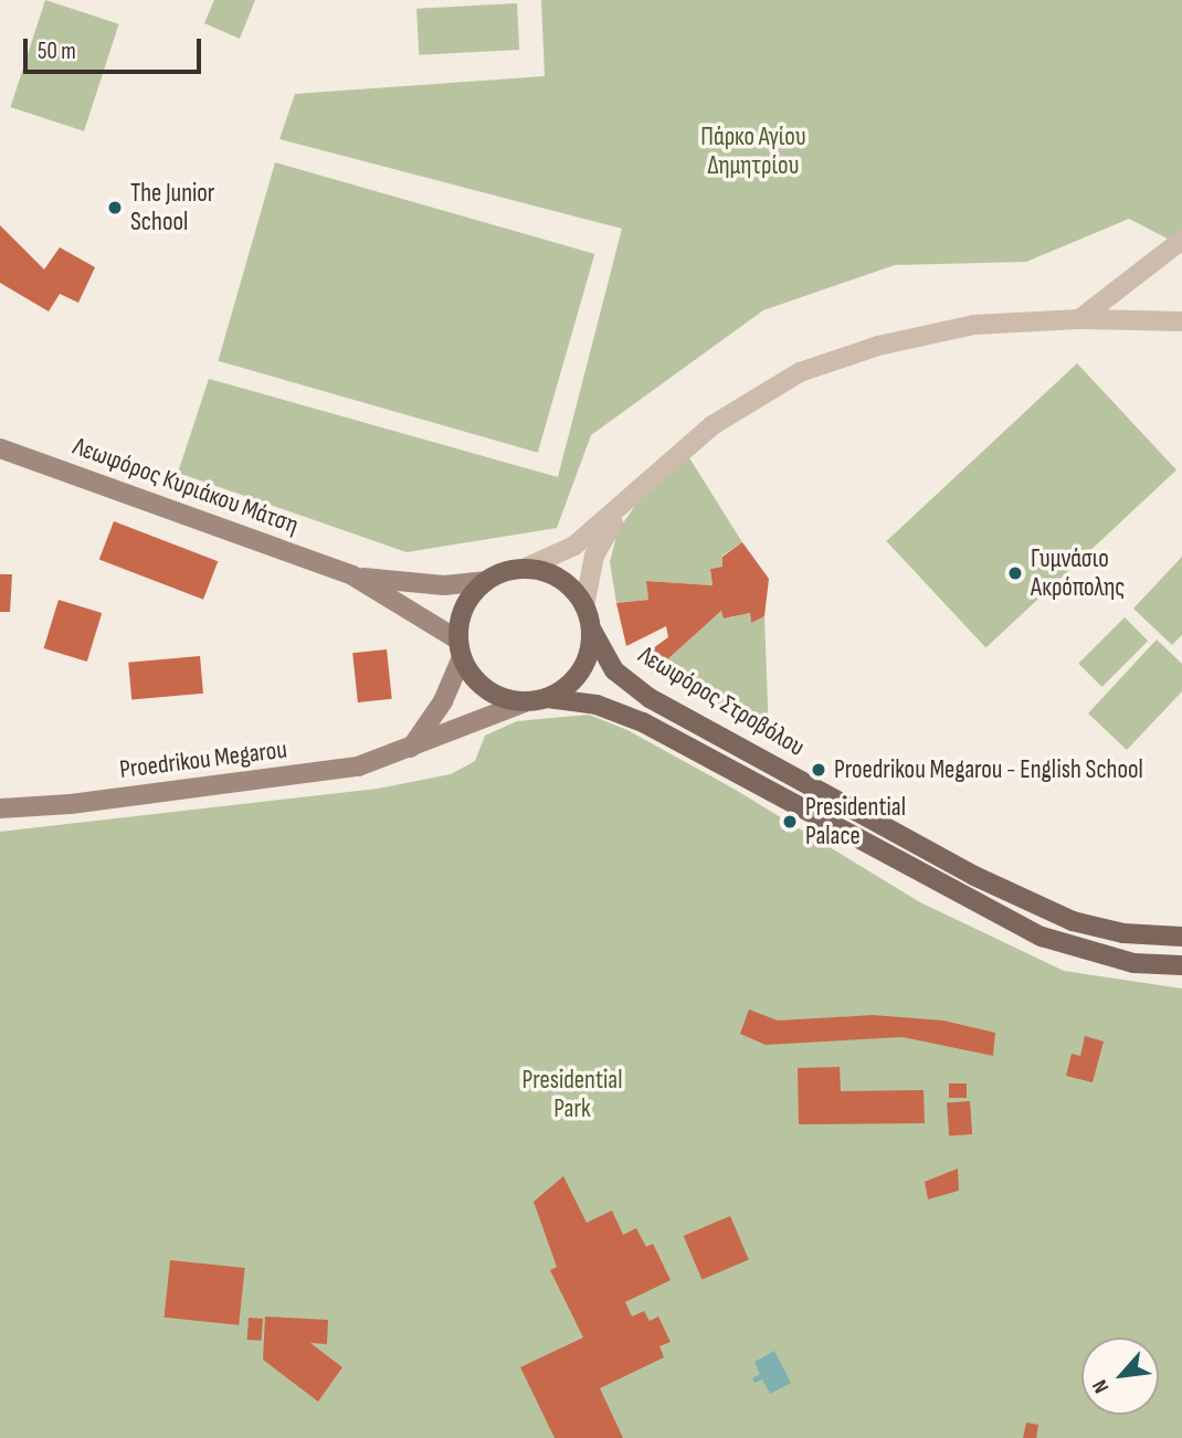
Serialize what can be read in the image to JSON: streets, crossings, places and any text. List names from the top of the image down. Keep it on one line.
{"streets":{"main road":["Λεωφόρος Κυριάκου Μάτση","Λεωφόρος Στροβόλου","Proedrikou Megarou"]},"crossings":[["Λεωφόρος Κυριάκου Μάτση","Λεωφόρος Στροβόλου"],["Λεωφόρος Κυριάκου Μάτση","Proedrikou Megarou"],["Λεωφόρος Στροβόλου","Proedrikou Megarou"]],"parks":["Πάρκο Αγίου Δημητρίου","Presidential Park"],"places":["The Junior School","Γυμνάσιο Ακρόπολης","Proedrikou Megarou - English School","Presidential Palace"],"scale_bar":"50 m","north":"bottom left"}
